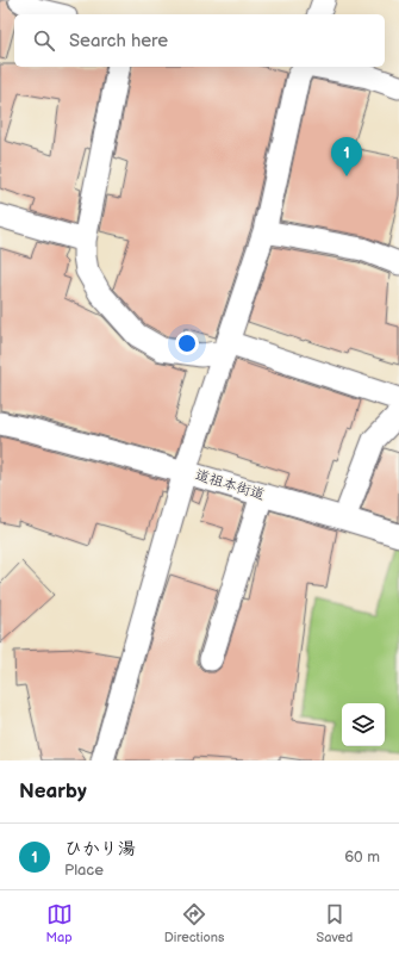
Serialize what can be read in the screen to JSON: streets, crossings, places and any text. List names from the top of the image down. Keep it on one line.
{"streets":{"street":["道祖本街道"]},"page":{"search":"Search here","pins":"1","heading":"Nearby","list":[{"mark":"1","name":"ひかり湯","note":"Place","value":"60 m"}],"nav":["Map","Directions","Saved"]}}
